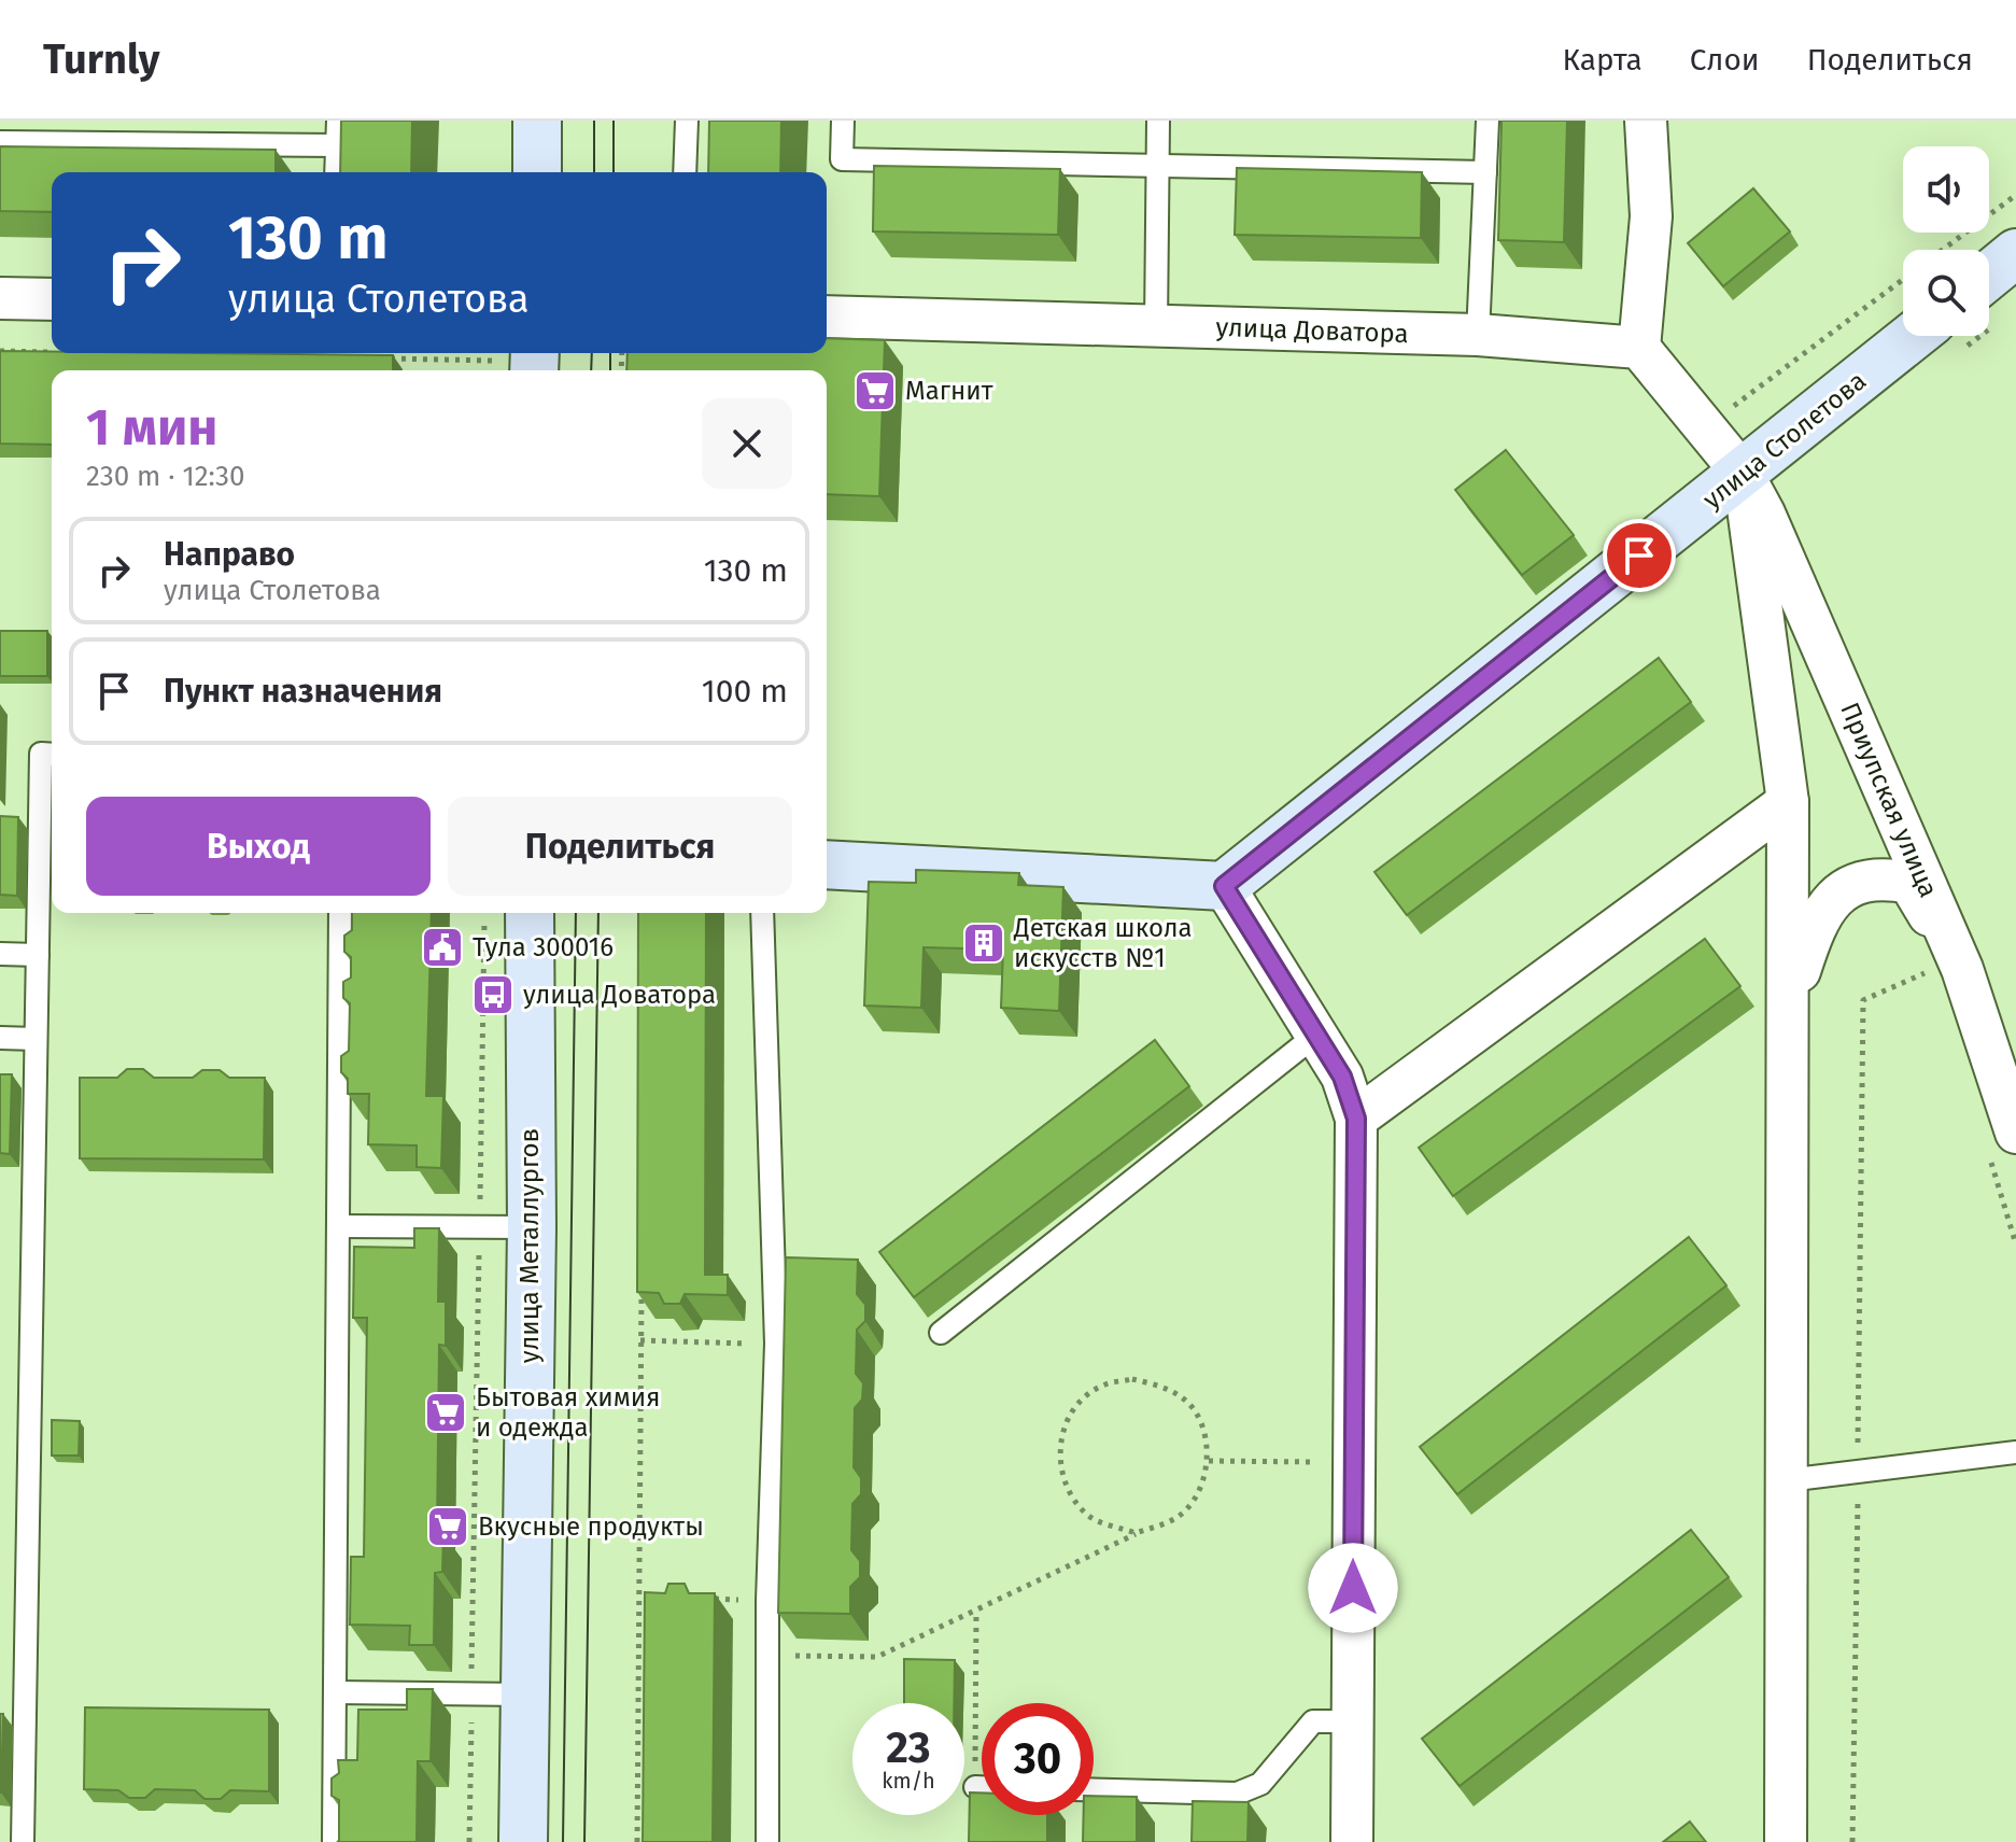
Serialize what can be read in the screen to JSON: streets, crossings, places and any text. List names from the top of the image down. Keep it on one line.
{"streets":{"main road":["улица Столетова","улица Металлургов"],"street":["улица Доватора","Приупская улица"]},"crossings":[["улица Столетова","Приупская улица"]],"places":{"supermarket":["Магнит","Бытовая химия и одежда","Вкусные продукты"],"building":["Детская школа искусств №1"],"public building":["Тула 300016"],"bus stop":["улица Доватора"]},"page":{"header":"Turnly","nav":["Карта","Слои","Поделиться"],"turn":["130 m","улица Столетова"],"heading":["1 мин","230 m · 12:30"],"list":[{"name":"Направо","note":"улица Столетова","value":"130 m"},{"name":"Пункт назначения","value":"100 m"}],"buttons":["Выход","Поделиться"],"speed":"23 km/h","limit":"30"}}
